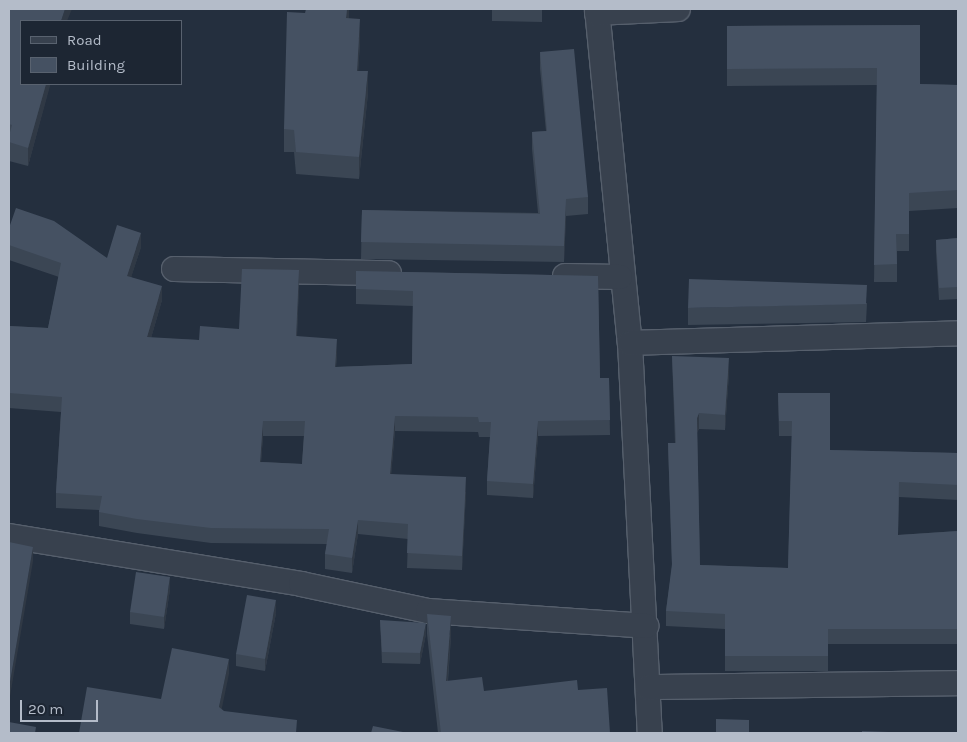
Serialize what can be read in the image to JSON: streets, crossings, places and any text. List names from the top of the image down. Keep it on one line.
{"legend":["Road","Building"],"scale_bar":"20 m"}
